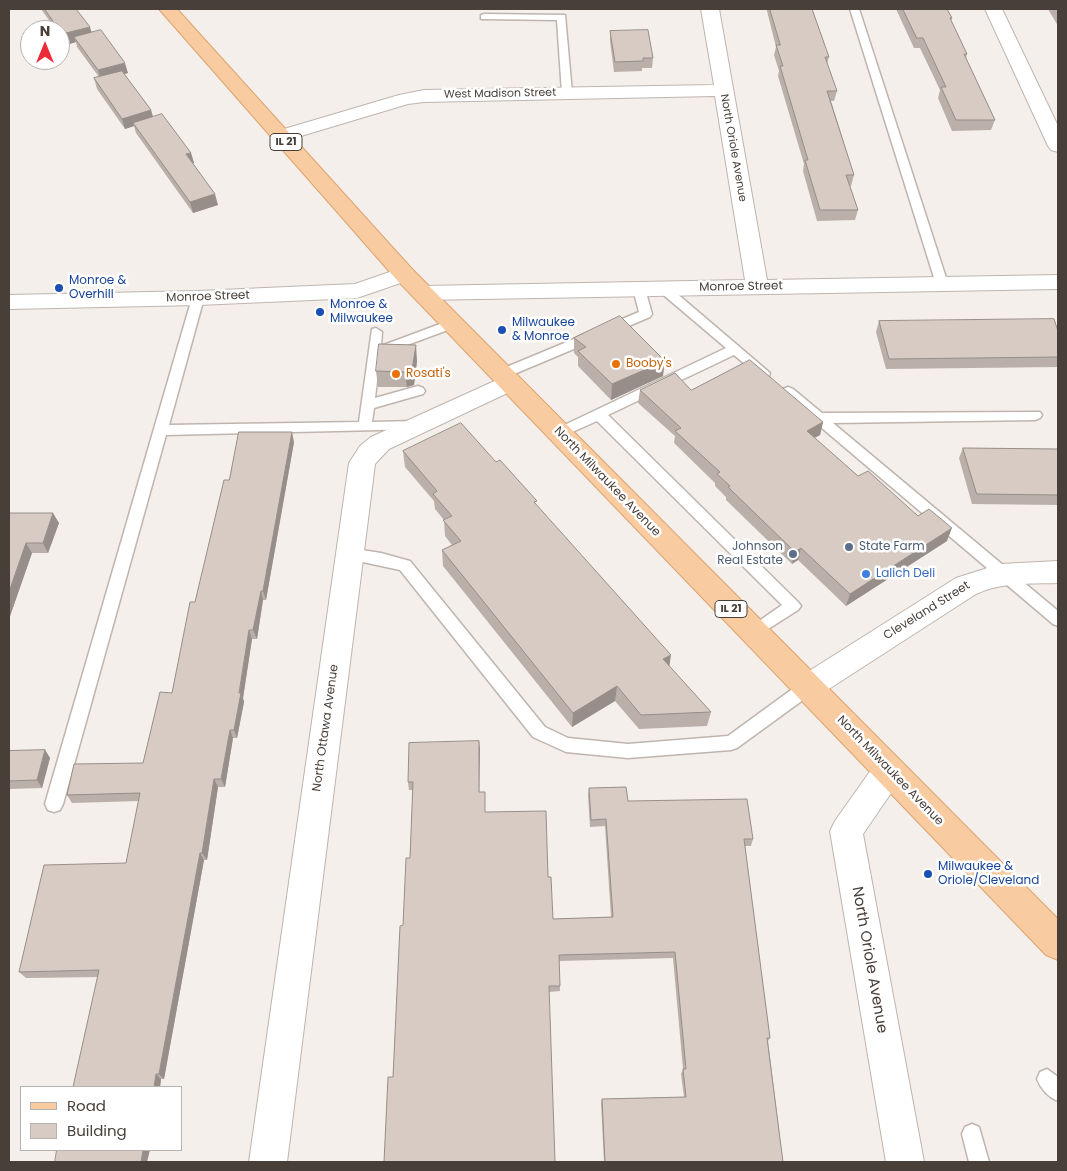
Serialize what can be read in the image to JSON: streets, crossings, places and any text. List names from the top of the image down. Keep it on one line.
{"streets":{"main road":["IL 21","North Milwaukee Avenue"],"street":["West Madison Street","North Oriole Avenue","Monroe Street","Cleveland Street","North Ottawa Avenue"]},"crossings":[["West Madison Street","North Oriole Avenue"],["West Madison Street","North Milwaukee Avenue"],["North Oriole Avenue","Monroe Street"],["North Oriole Avenue","North Milwaukee Avenue"],["Monroe Street","North Milwaukee Avenue"],["North Milwaukee Avenue","Cleveland Street"],["North Milwaukee Avenue","North Ottawa Avenue"]],"places":["Monroe & Overhill","Monroe & Milwaukee","Milwaukee & Monroe","Booby's","Rosati's","State Farm","Johnson Real Estate","Lalich Deli","Milwaukee & Oriole/Cleveland"],"legend":["Road","Building"],"north":"top"}
